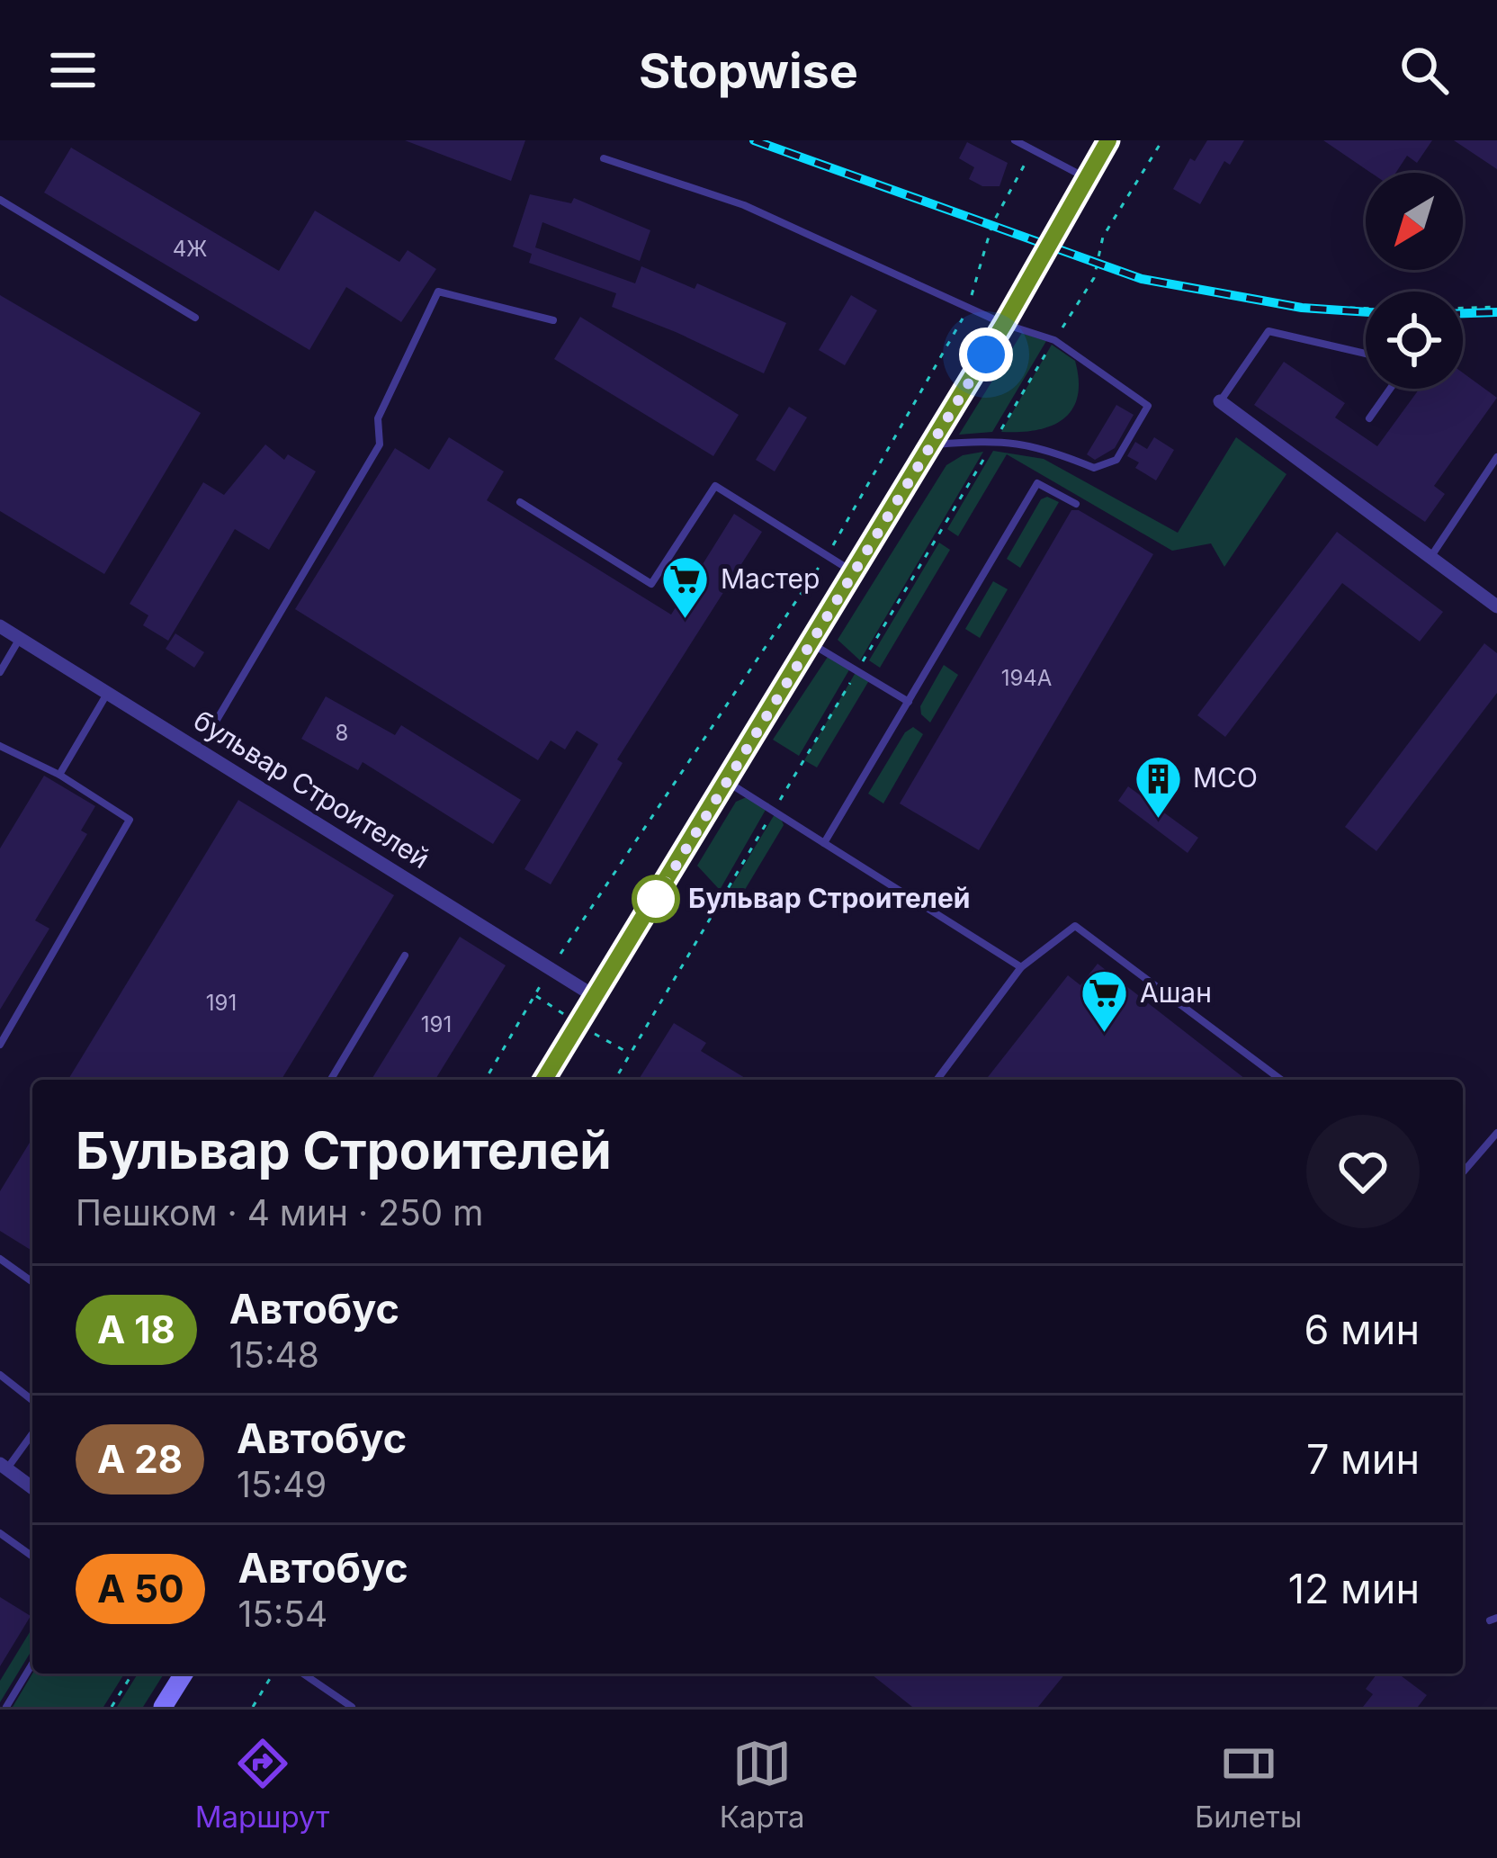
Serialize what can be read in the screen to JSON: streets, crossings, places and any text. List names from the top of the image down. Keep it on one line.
{"streets":{"street":["бульвар Строителей"]},"places":{"supermarket":["Мастер","Ашан"],"building":["МСО"],"other":["Бульвар Строителей"]},"house_numbers":["4Ж","194А","8","191","191"],"north":"bottom left","page":{"header":"Stopwise","heading":["Бульвар Строителей","Пешком · 4 мин · 250 m"],"list":[{"mark":"А 18","name":"Автобус","note":"15:48","value":"6 мин"},{"mark":"А 28","name":"Автобус","note":"15:49","value":"7 мин"},{"mark":"А 50","name":"Автобус","note":"15:54","value":"12 мин"}],"tabs":["Маршрут","Карта","Билеты"]}}
